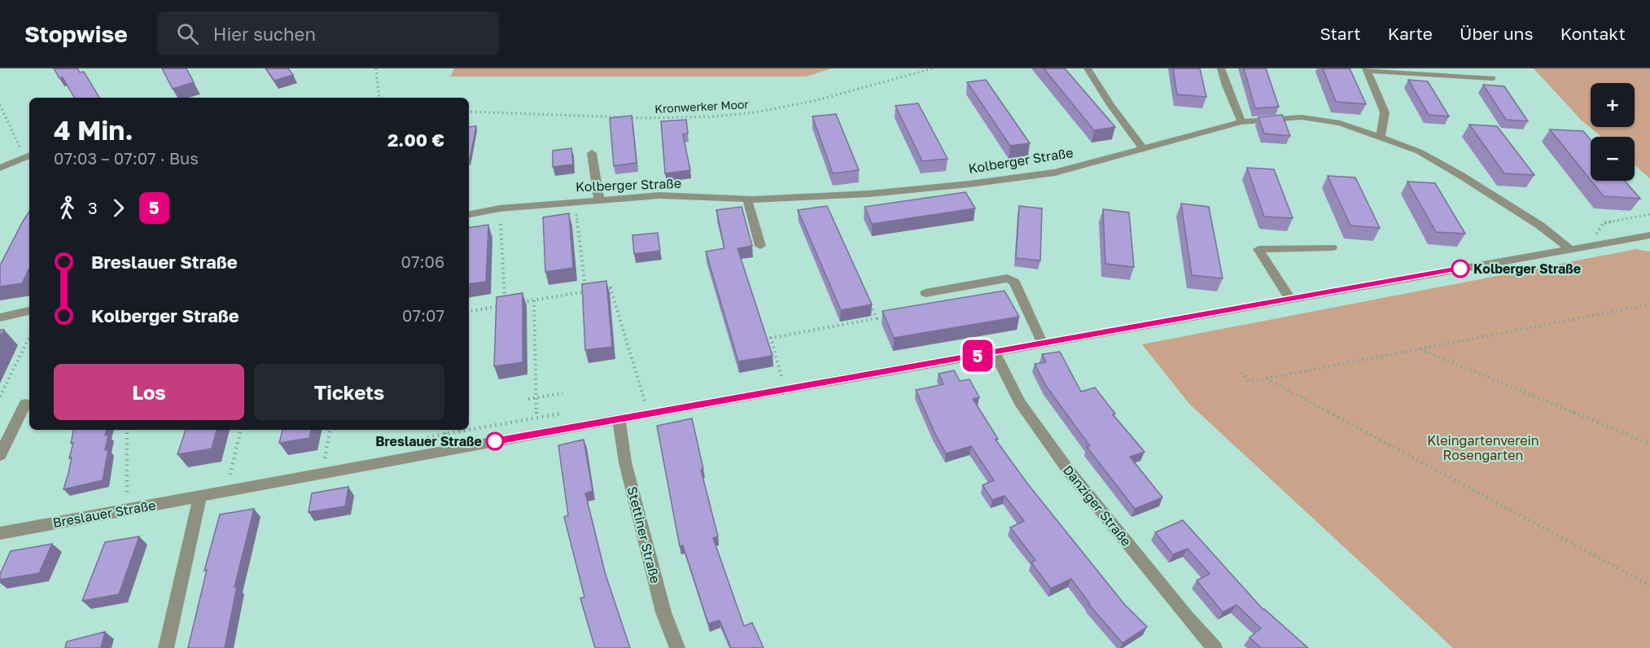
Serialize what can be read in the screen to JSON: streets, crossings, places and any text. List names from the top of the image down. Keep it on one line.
{"streets":{"street":["Kolberger Straße","Danziger Straße","Breslauer Straße","Stettiner Straße"],"path":["Kronwerker Moor"]},"crossings":[["Kolberger Straße","Breslauer Straße"],["Danziger Straße","Breslauer Straße"],["Breslauer Straße","Stettiner Straße"]],"parks":["Kleingartenverein Rosengarten"],"places":["Kolberger Straße","Breslauer Straße"],"lines":["bus line 5"],"page":{"header":"Stopwise","search":"Hier suchen","nav":["Start","Karte","Über uns","Kontakt"],"on_map":"5","map_buttons":["+","−"],"heading":["4 Min.","07:03 – 07:07 · Bus","2.00 €"],"legs":["3","5"],"list":[{"name":"Breslauer Straße","value":"07:06"},{"name":"Kolberger Straße","value":"07:07"}],"buttons":["Los","Tickets"]}}
